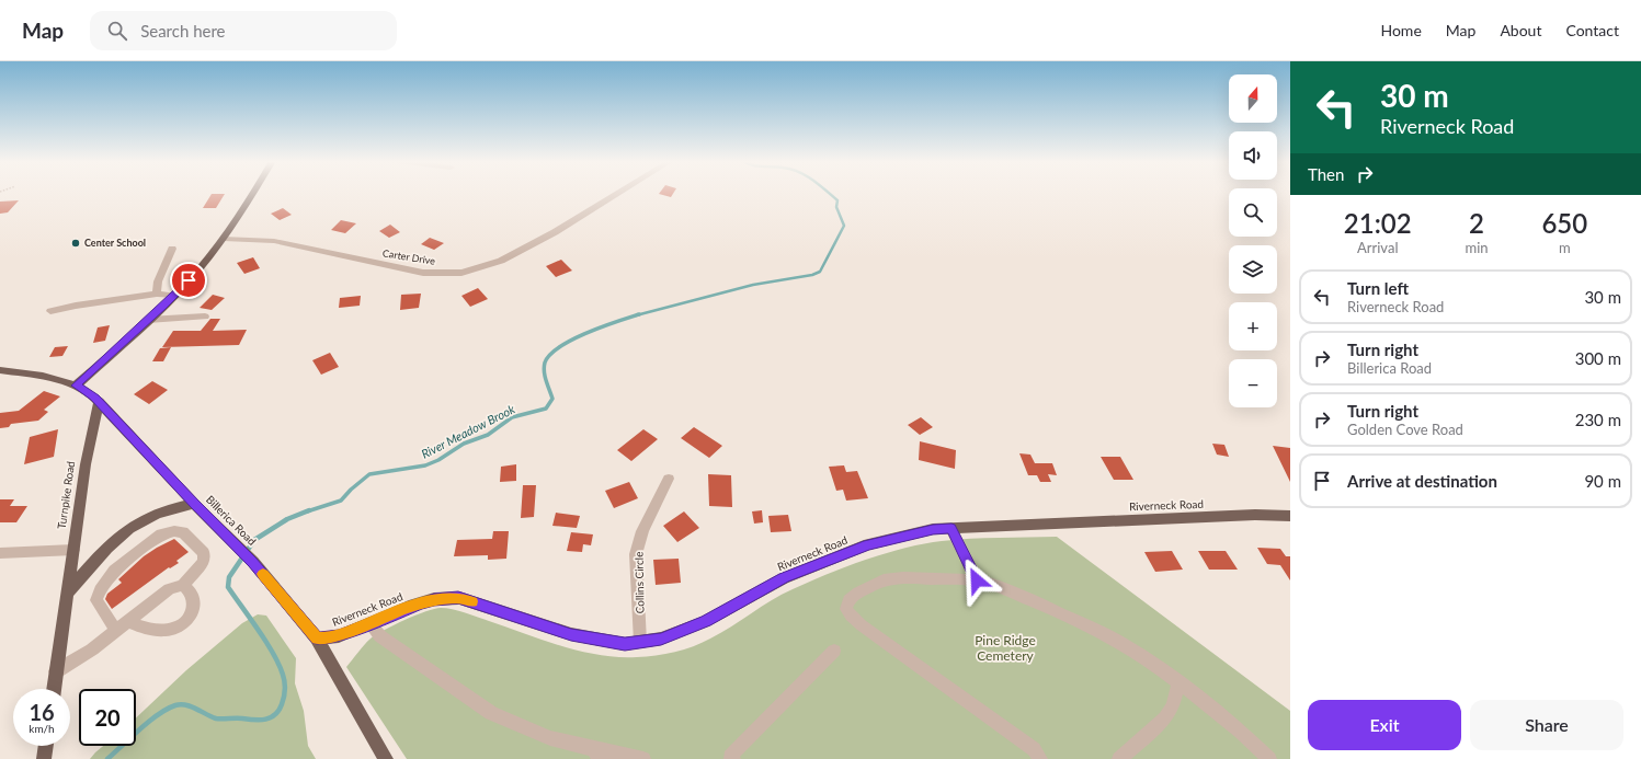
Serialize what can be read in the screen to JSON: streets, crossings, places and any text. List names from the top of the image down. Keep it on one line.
{"streets":{"main road":["Turnpike Road","Riverneck Road","Billerica Road"],"street":["Carter Drive","Collins Circle"]},"crossings":[["Turnpike Road","Billerica Road"],["Riverneck Road","Billerica Road"],["Riverneck Road","Collins Circle"]],"water":["River Meadow Brook"],"parks":["Pine Ridge Cemetery"],"places":["Center School"],"north":"top","page":{"header":"Map","search":"Search here","nav":["Home","Map","About","Contact"],"turn":["30 m","Riverneck Road"],"map_buttons":["+","−"],"then":"Then","eta":["21:02","Arrival","2","min","650","m"],"list":[{"name":"Turn left","note":"Riverneck Road","value":"30 m"},{"name":"Turn right","note":"Billerica Road","value":"300 m"},{"name":"Turn right","note":"Golden Cove Road","value":"230 m"},{"name":"Arrive at destination","value":"90 m"}],"speed":"16 km/h","limit":"20","buttons":["Exit","Share"]}}
